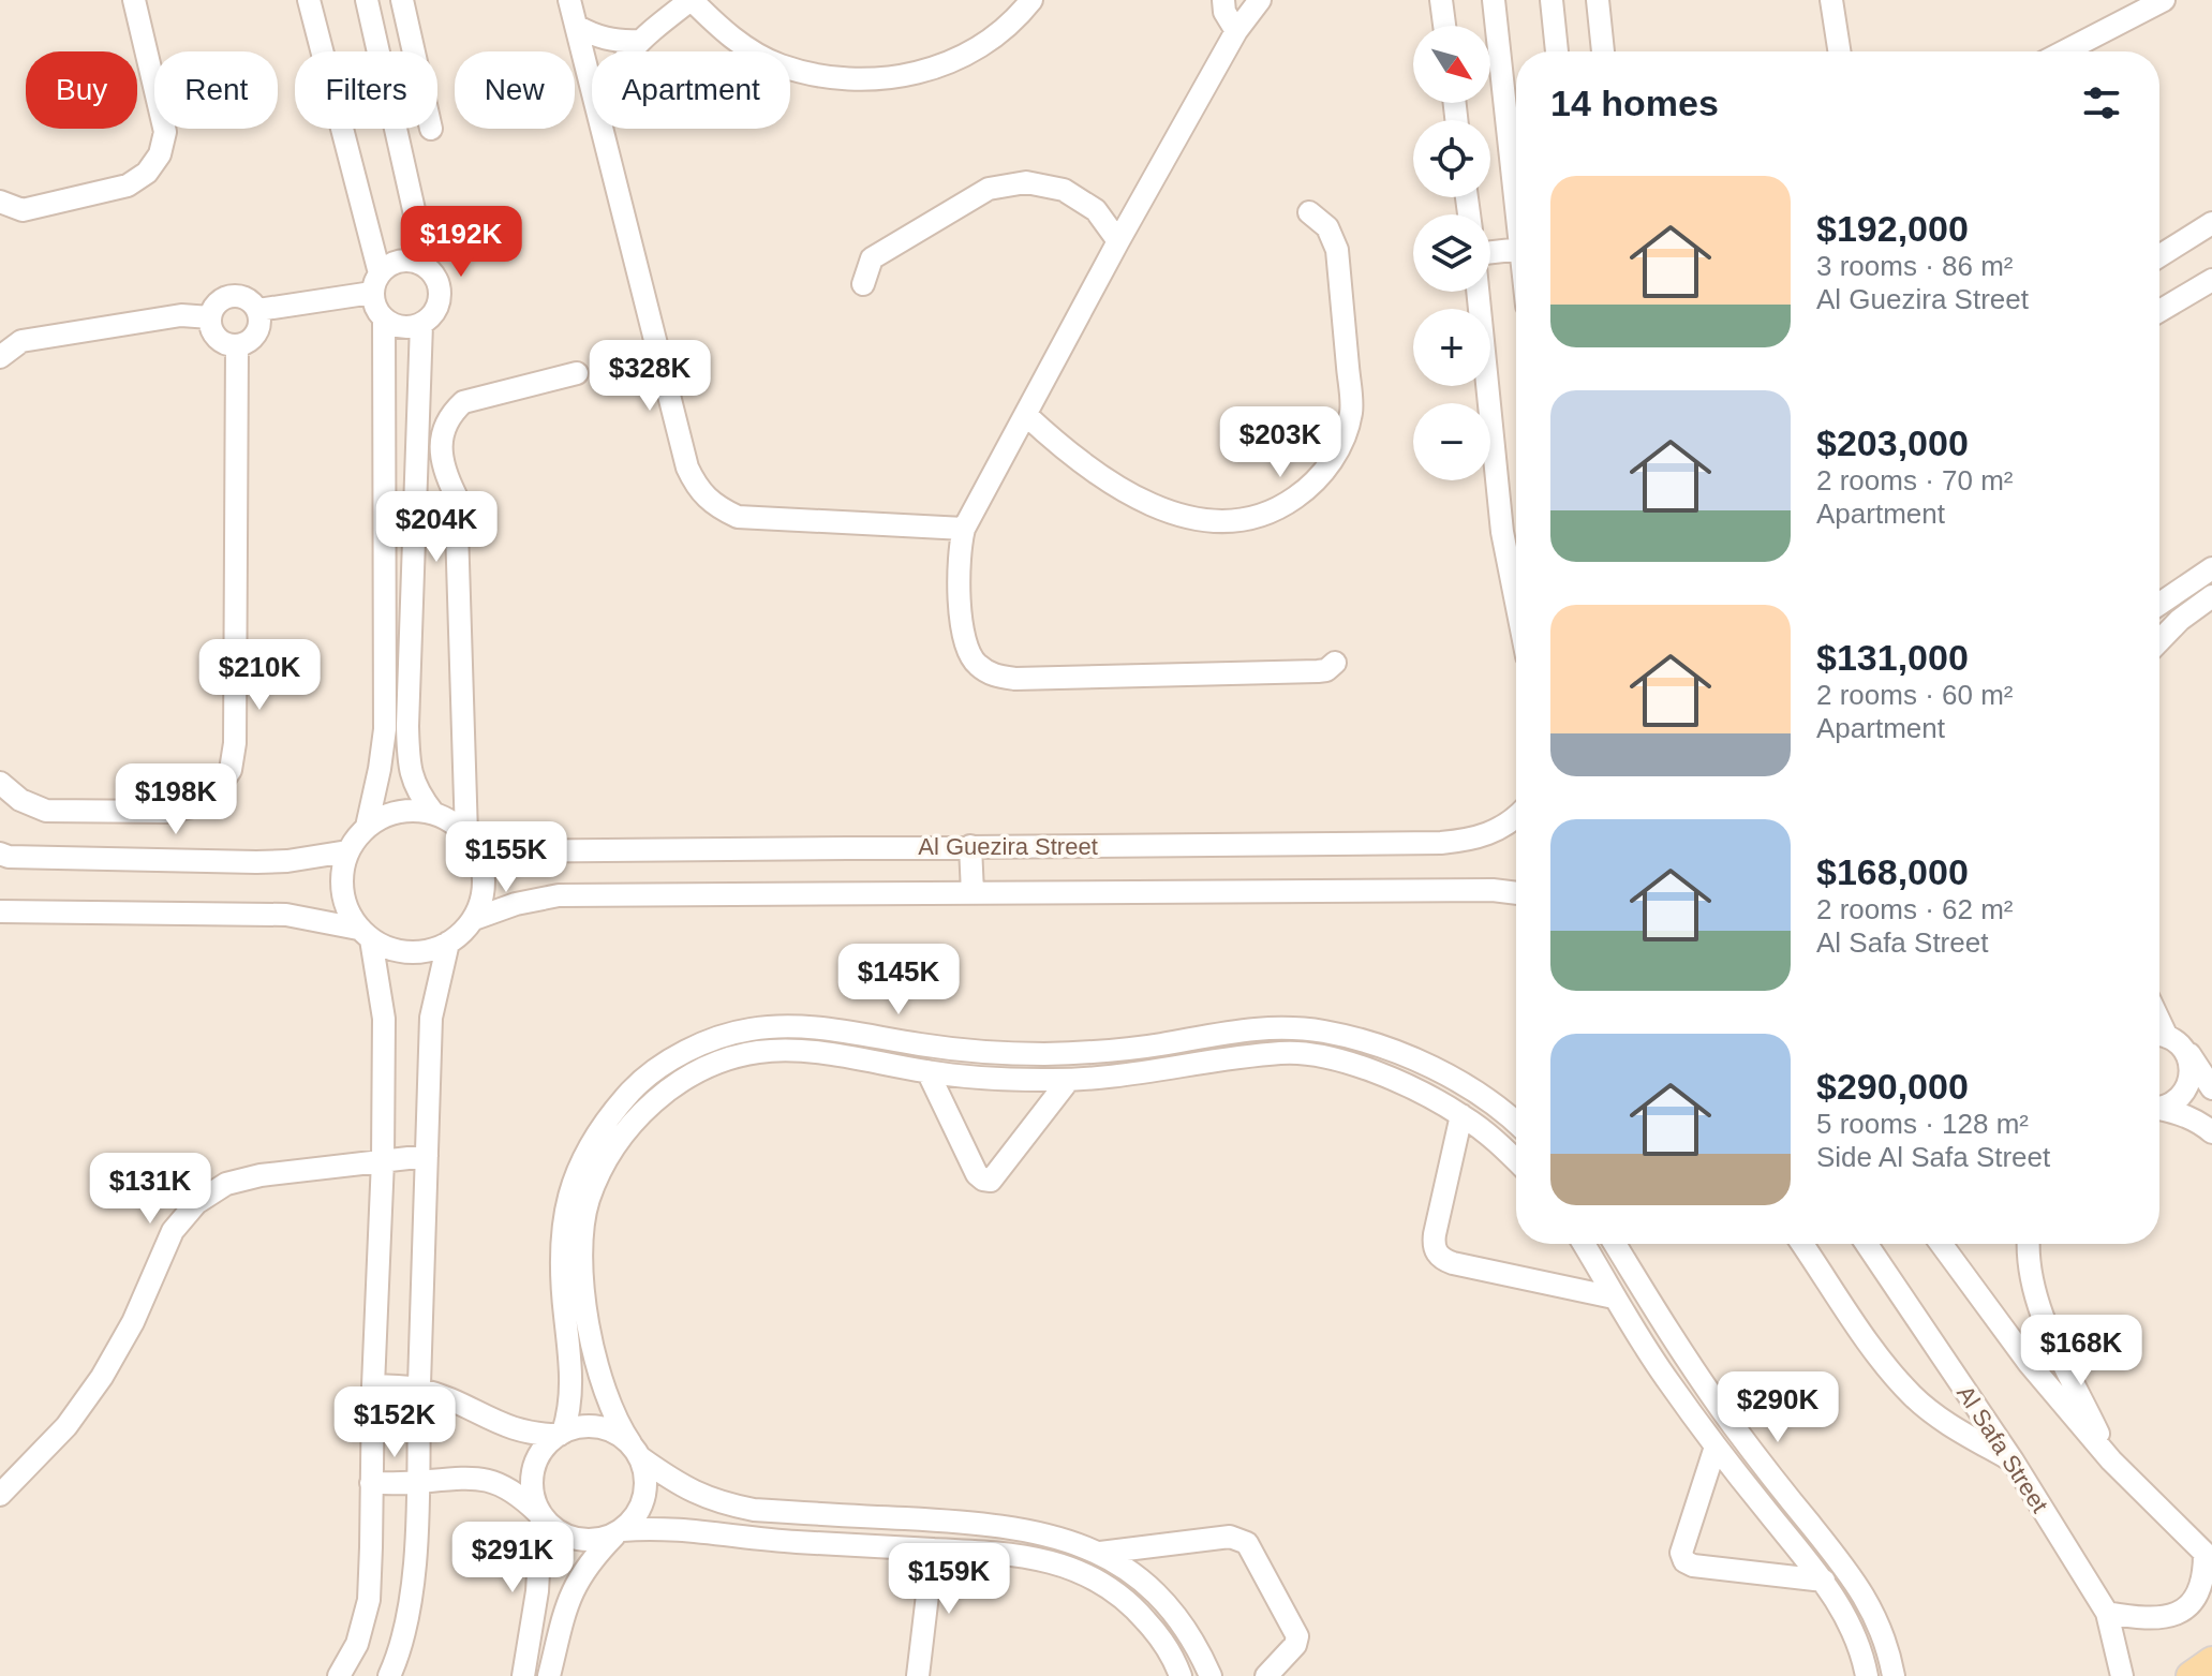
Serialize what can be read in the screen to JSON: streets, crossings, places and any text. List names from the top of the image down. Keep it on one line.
{"streets":{"street":["Al Guezira Street","Al Safa Street"]},"north":"bottom right","page":{"map_buttons":["+","−"],"chip":["Buy","Rent","Filters","New","Apartment"],"heading":"14 homes","list":[{"name":"$192,000","note":"3 rooms · 86 m² · Al Guezira Street"},{"name":"$203,000","note":"2 rooms · 70 m² · Apartment"},{"name":"$131,000","note":"2 rooms · 60 m² · Apartment"},{"name":"$168,000","note":"2 rooms · 62 m² · Al Safa Street"},{"name":"$290,000","note":"5 rooms · 128 m² · Side Al Safa Street"}],"price":["$192K","$328K","$203K","$204K","$210K","$198K","$155K","$145K","$131K","$168K","$290K","$152K","$291K","$159K"]}}
